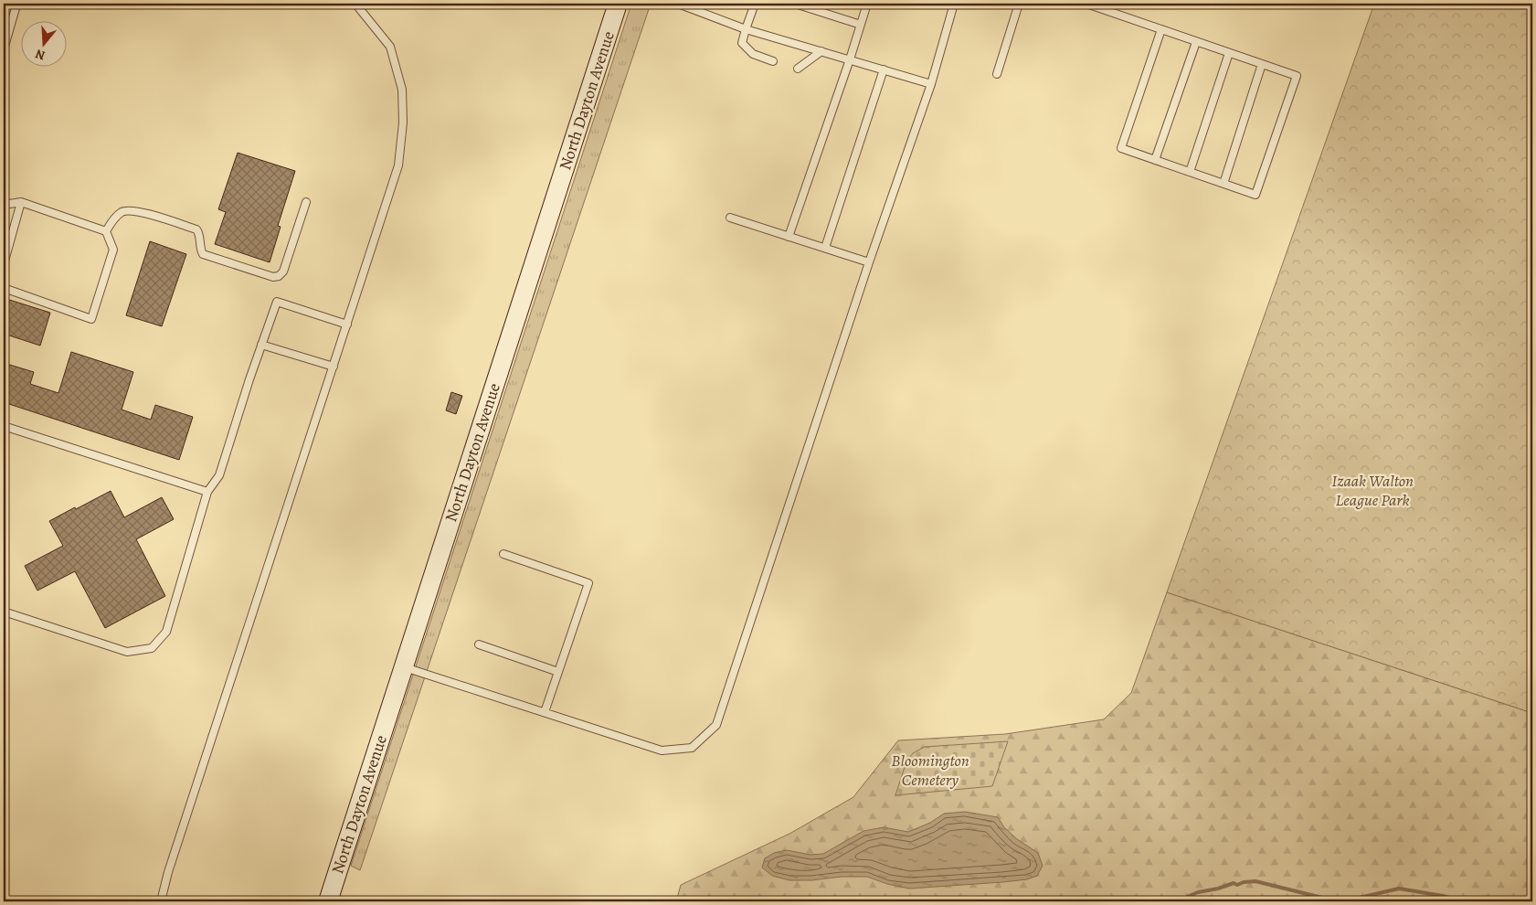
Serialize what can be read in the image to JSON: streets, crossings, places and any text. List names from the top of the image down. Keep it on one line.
{"streets":{"main road":["North Dayton Avenue"]},"parks":["Izaak Walton League Park","Bloomington Cemetery"],"north":"bottom"}
